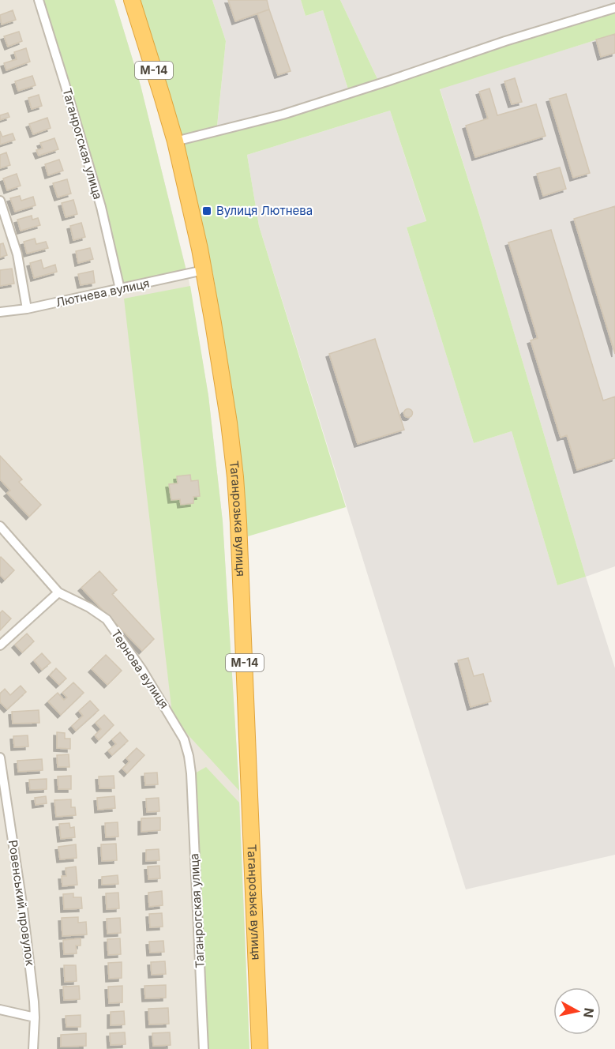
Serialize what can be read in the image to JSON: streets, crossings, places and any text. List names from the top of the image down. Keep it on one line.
{"streets":{"highway":["М-14","Таганрозька вулиця"],"street":["Таганрогская улица","Лютнева вулиця","Тернова вулиця","Ровенський провулок"]},"crossings":[["Таганрогская улица","Лютнева вулиця"],["Таганрогская улица","Тернова вулиця"],["Лютнева вулиця","Таганрозька вулиця"]],"places":{"transit":["Вулиця Лютнева"]},"north":"right"}
